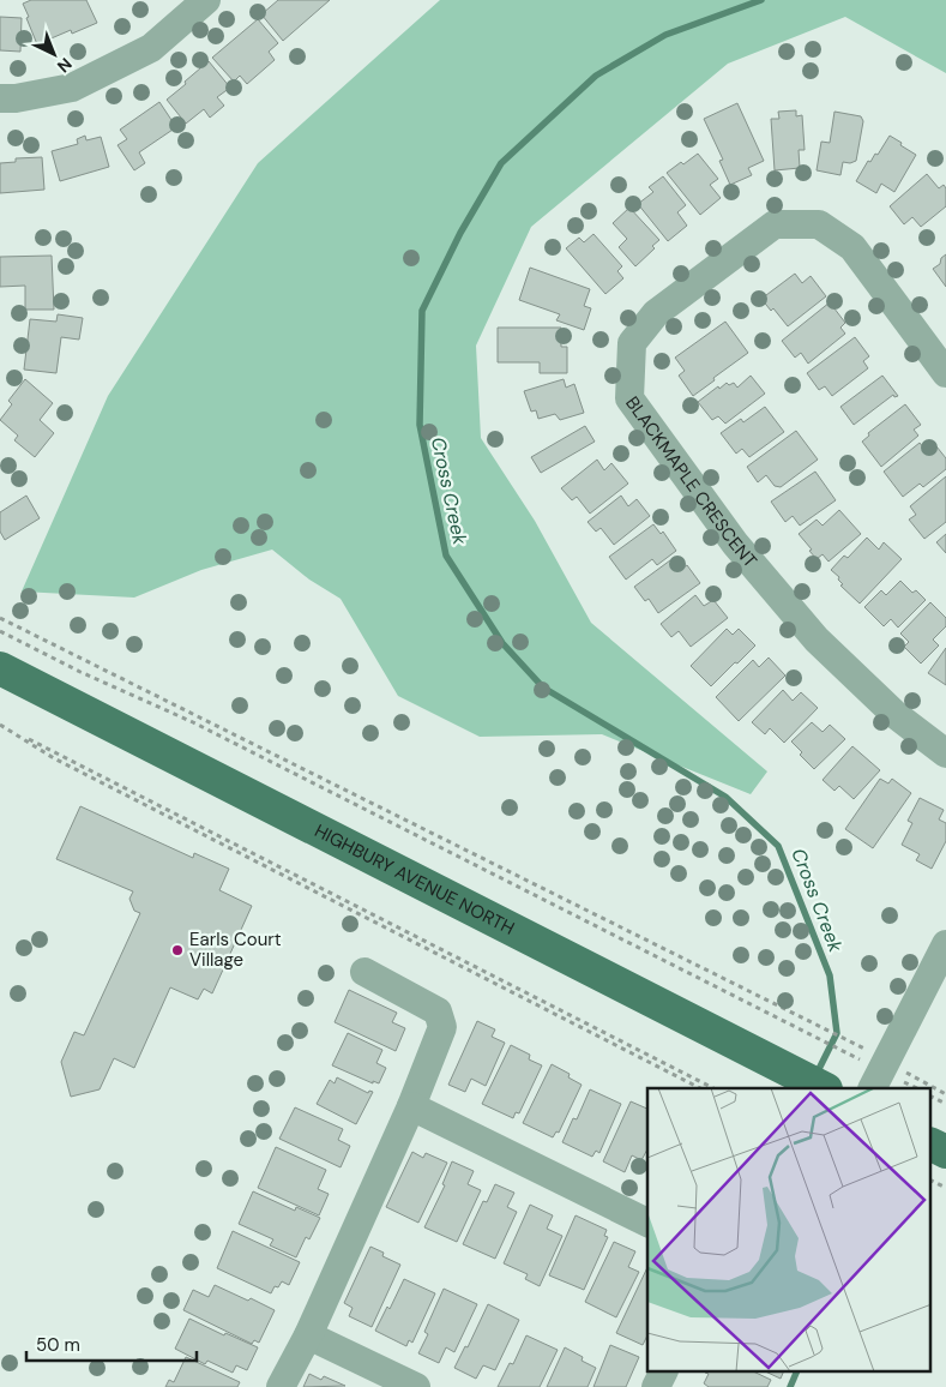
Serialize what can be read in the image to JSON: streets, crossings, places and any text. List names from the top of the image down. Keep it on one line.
{"streets":{"main road":["HIGHBURY AVENUE NORTH"],"street":["BLACKMAPLE CRESCENT"]},"water":["Cross Creek"],"places":["Earls Court Village"],"scale_bar":"50 m","north":"bottom right"}
